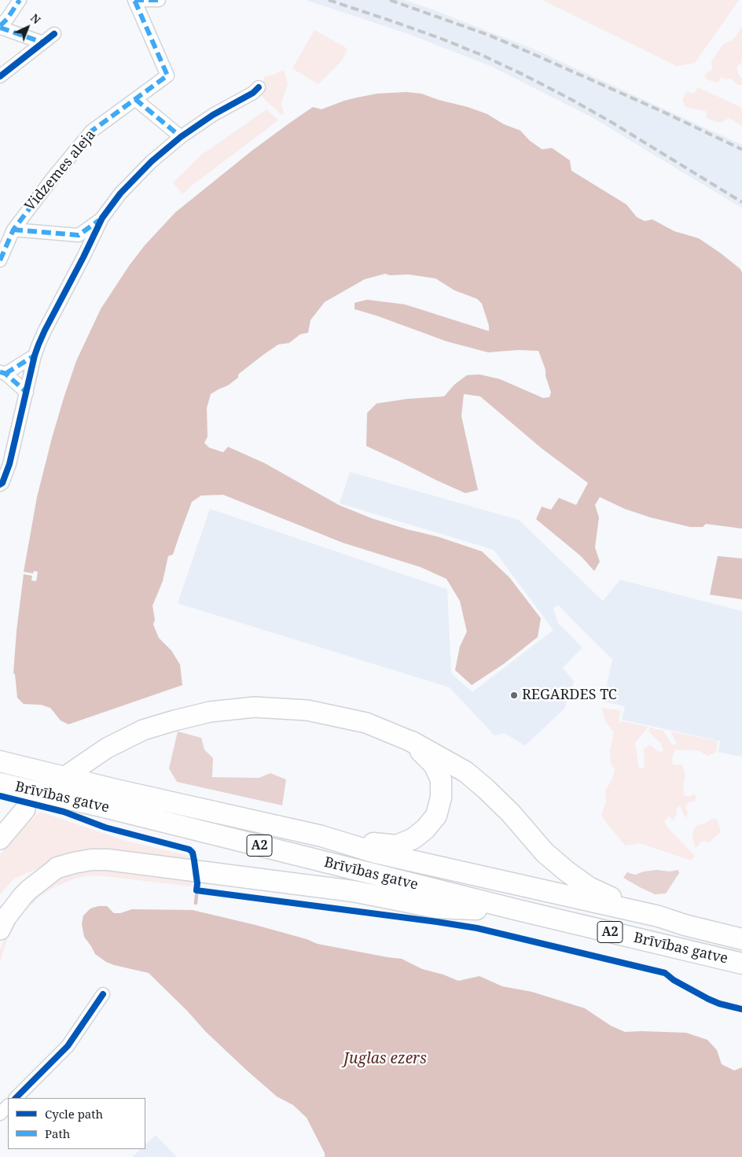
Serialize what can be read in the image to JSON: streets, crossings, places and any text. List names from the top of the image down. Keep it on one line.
{"streets":{"highway":["Brīvības gatve","A2"],"street":["Vidzemes aleja"]},"water":["Juglas ezers"],"places":["REGARDES TC"],"legend":["Cycle path","Path"],"north":"top right"}
